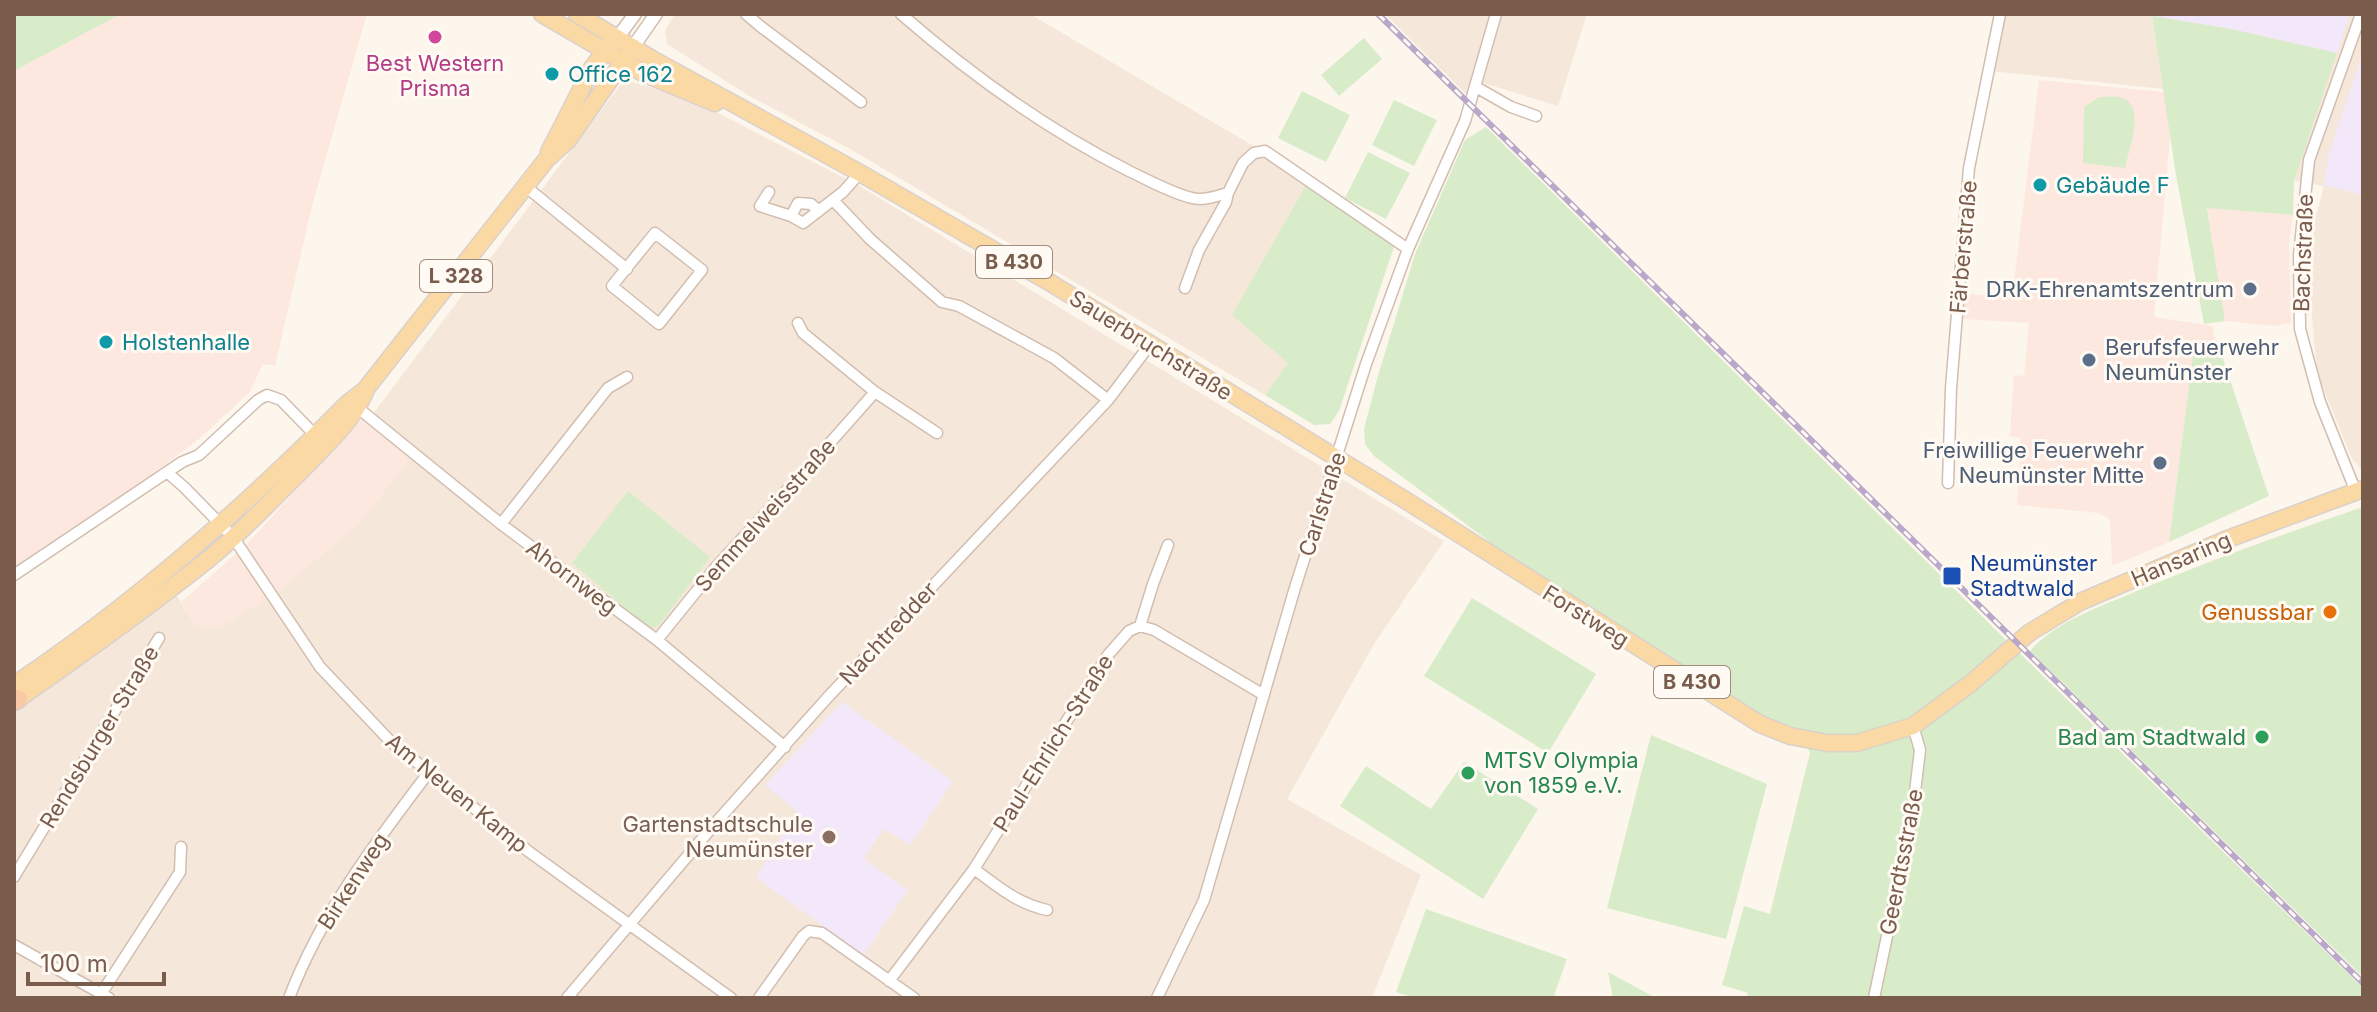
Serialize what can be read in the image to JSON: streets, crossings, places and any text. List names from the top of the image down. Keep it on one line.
{"streets":{"main road":["B 430","L 328","Sauerbruchstraße","Hansaring","Forstweg"],"street":["Färberstraße","Bachstraße","Carlstraße","Semmelweisstraße","Ahornweg","Nachtredder","Rendsburger Straße","Paul-Ehrlich-Straße","Am Neuen Kamp","Geerdtsstraße","Birkenweg"]},"crossings":[["Bachstraße","Hansaring"],["B 430","L 328"],["B 430","Sauerbruchstraße"],["L 328","Sauerbruchstraße"],["L 328","Ahornweg"],["L 328","Am Neuen Kamp"],["Sauerbruchstraße","Carlstraße"],["Sauerbruchstraße","Forstweg"],["Sauerbruchstraße","Nachtredder"],["Carlstraße","Forstweg"],["Semmelweisstraße","Ahornweg"],["Hansaring","Forstweg"],["Ahornweg","Nachtredder"],["Forstweg","Geerdtsstraße"],["Nachtredder","Am Neuen Kamp"],["Am Neuen Kamp","Birkenweg"]],"places":{"other":["Best Western Prisma","Office 162","Gebäude F","DRK-Ehrenamtszentrum","Holstenhalle","Berufsfeuerwehr Neumünster","Freiwillige Feuerwehr Neumünster Mitte","Genussbar","Bad am Stadtwald","MTSV Olympia von 1859 e.V.","Gartenstadtschule Neumünster"],"transit":["Neumünster Stadtwald"]},"scale_bar":"100 m"}
